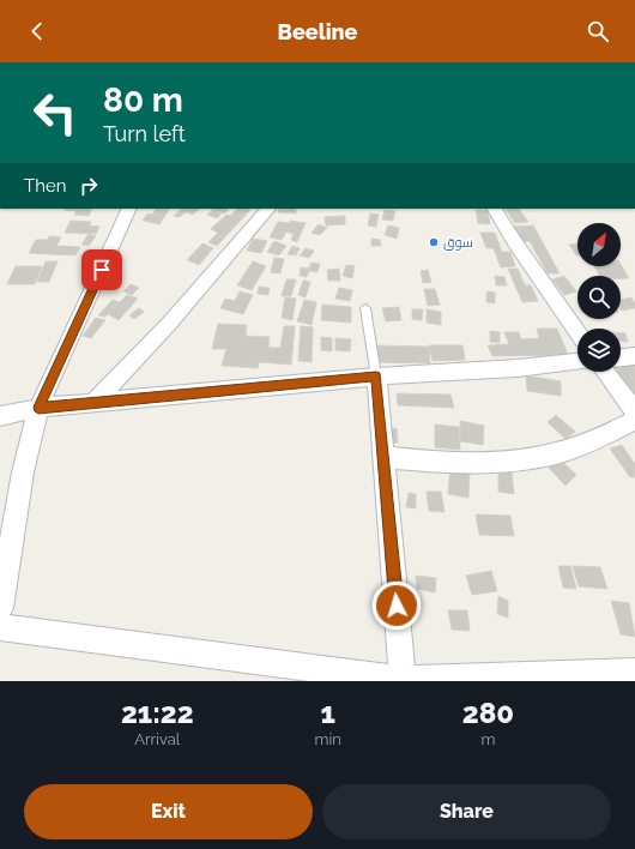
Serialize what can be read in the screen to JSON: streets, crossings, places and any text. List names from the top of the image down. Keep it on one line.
{"places":["سوق"],"north":"top right","page":{"header":"Beeline","turn":["80 m","Turn left"],"then":"Then","eta":["21:22","Arrival","1","min","280","m"],"buttons":["Exit","Share"]}}
